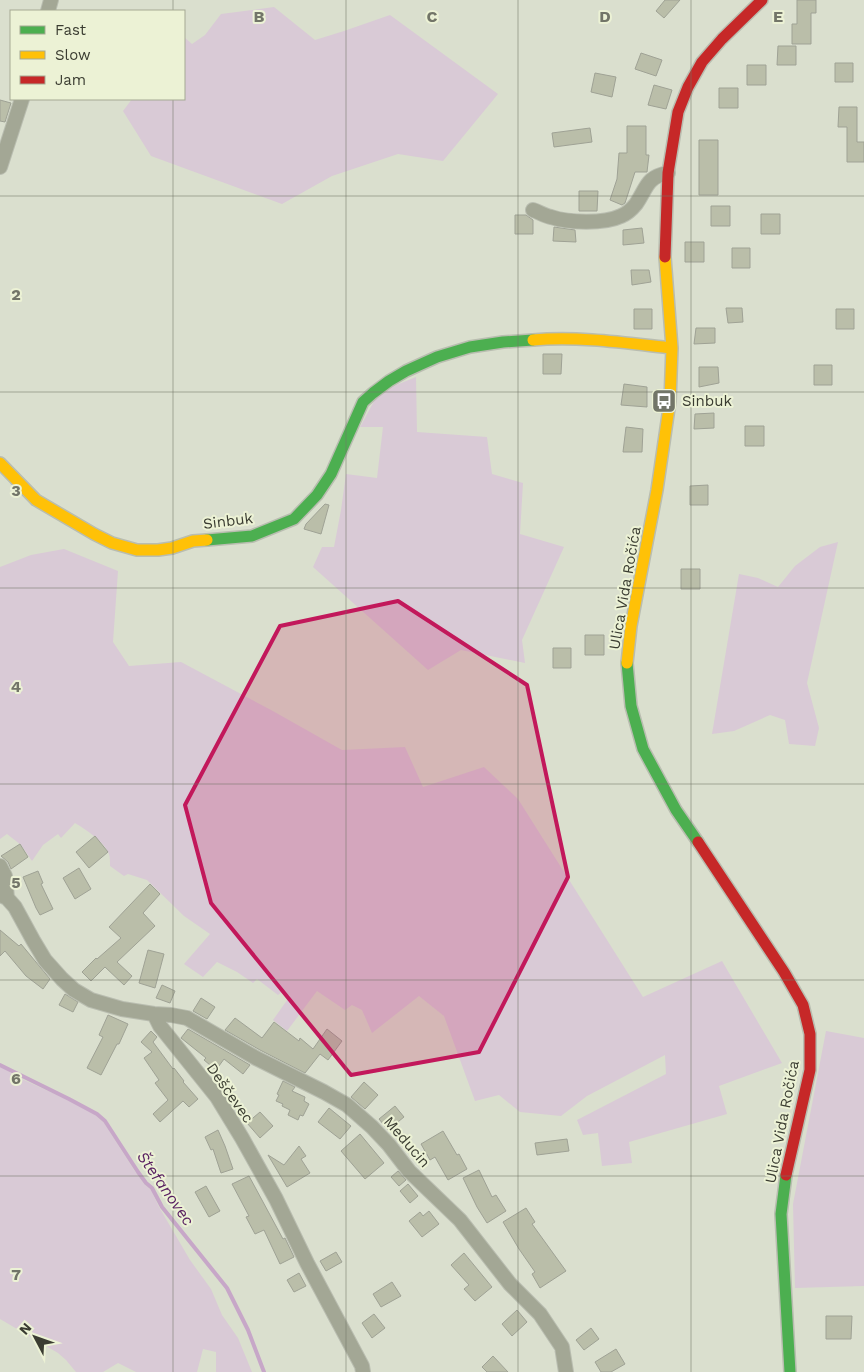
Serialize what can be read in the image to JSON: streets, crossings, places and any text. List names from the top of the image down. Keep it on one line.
{"streets":{"main road":["Sinbuk","Ulica Vida Ročića"],"street":["Deščevec","Meducin"]},"crossings":[["Sinbuk","Ulica Vida Ročića"],["Deščevec","Meducin"]],"water":["Štefanovec"],"places":{"bus stop":["Sinbuk"]},"legend":["Fast","Slow","Jam"],"north":"top left","grid":{"columns":["B","C","D","E"],"rows":["2","3","4","5","6","7"]}}
